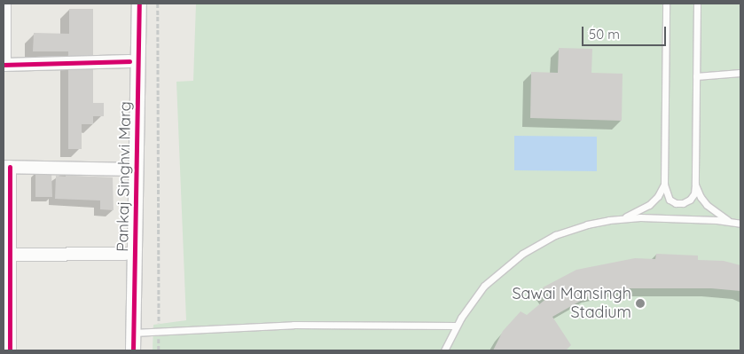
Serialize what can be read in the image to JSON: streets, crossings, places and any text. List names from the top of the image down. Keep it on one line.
{"streets":{"street":["Pankaj Singhvi Marg"]},"places":["Sawai Mansingh Stadium"],"scale_bar":"50 m"}
